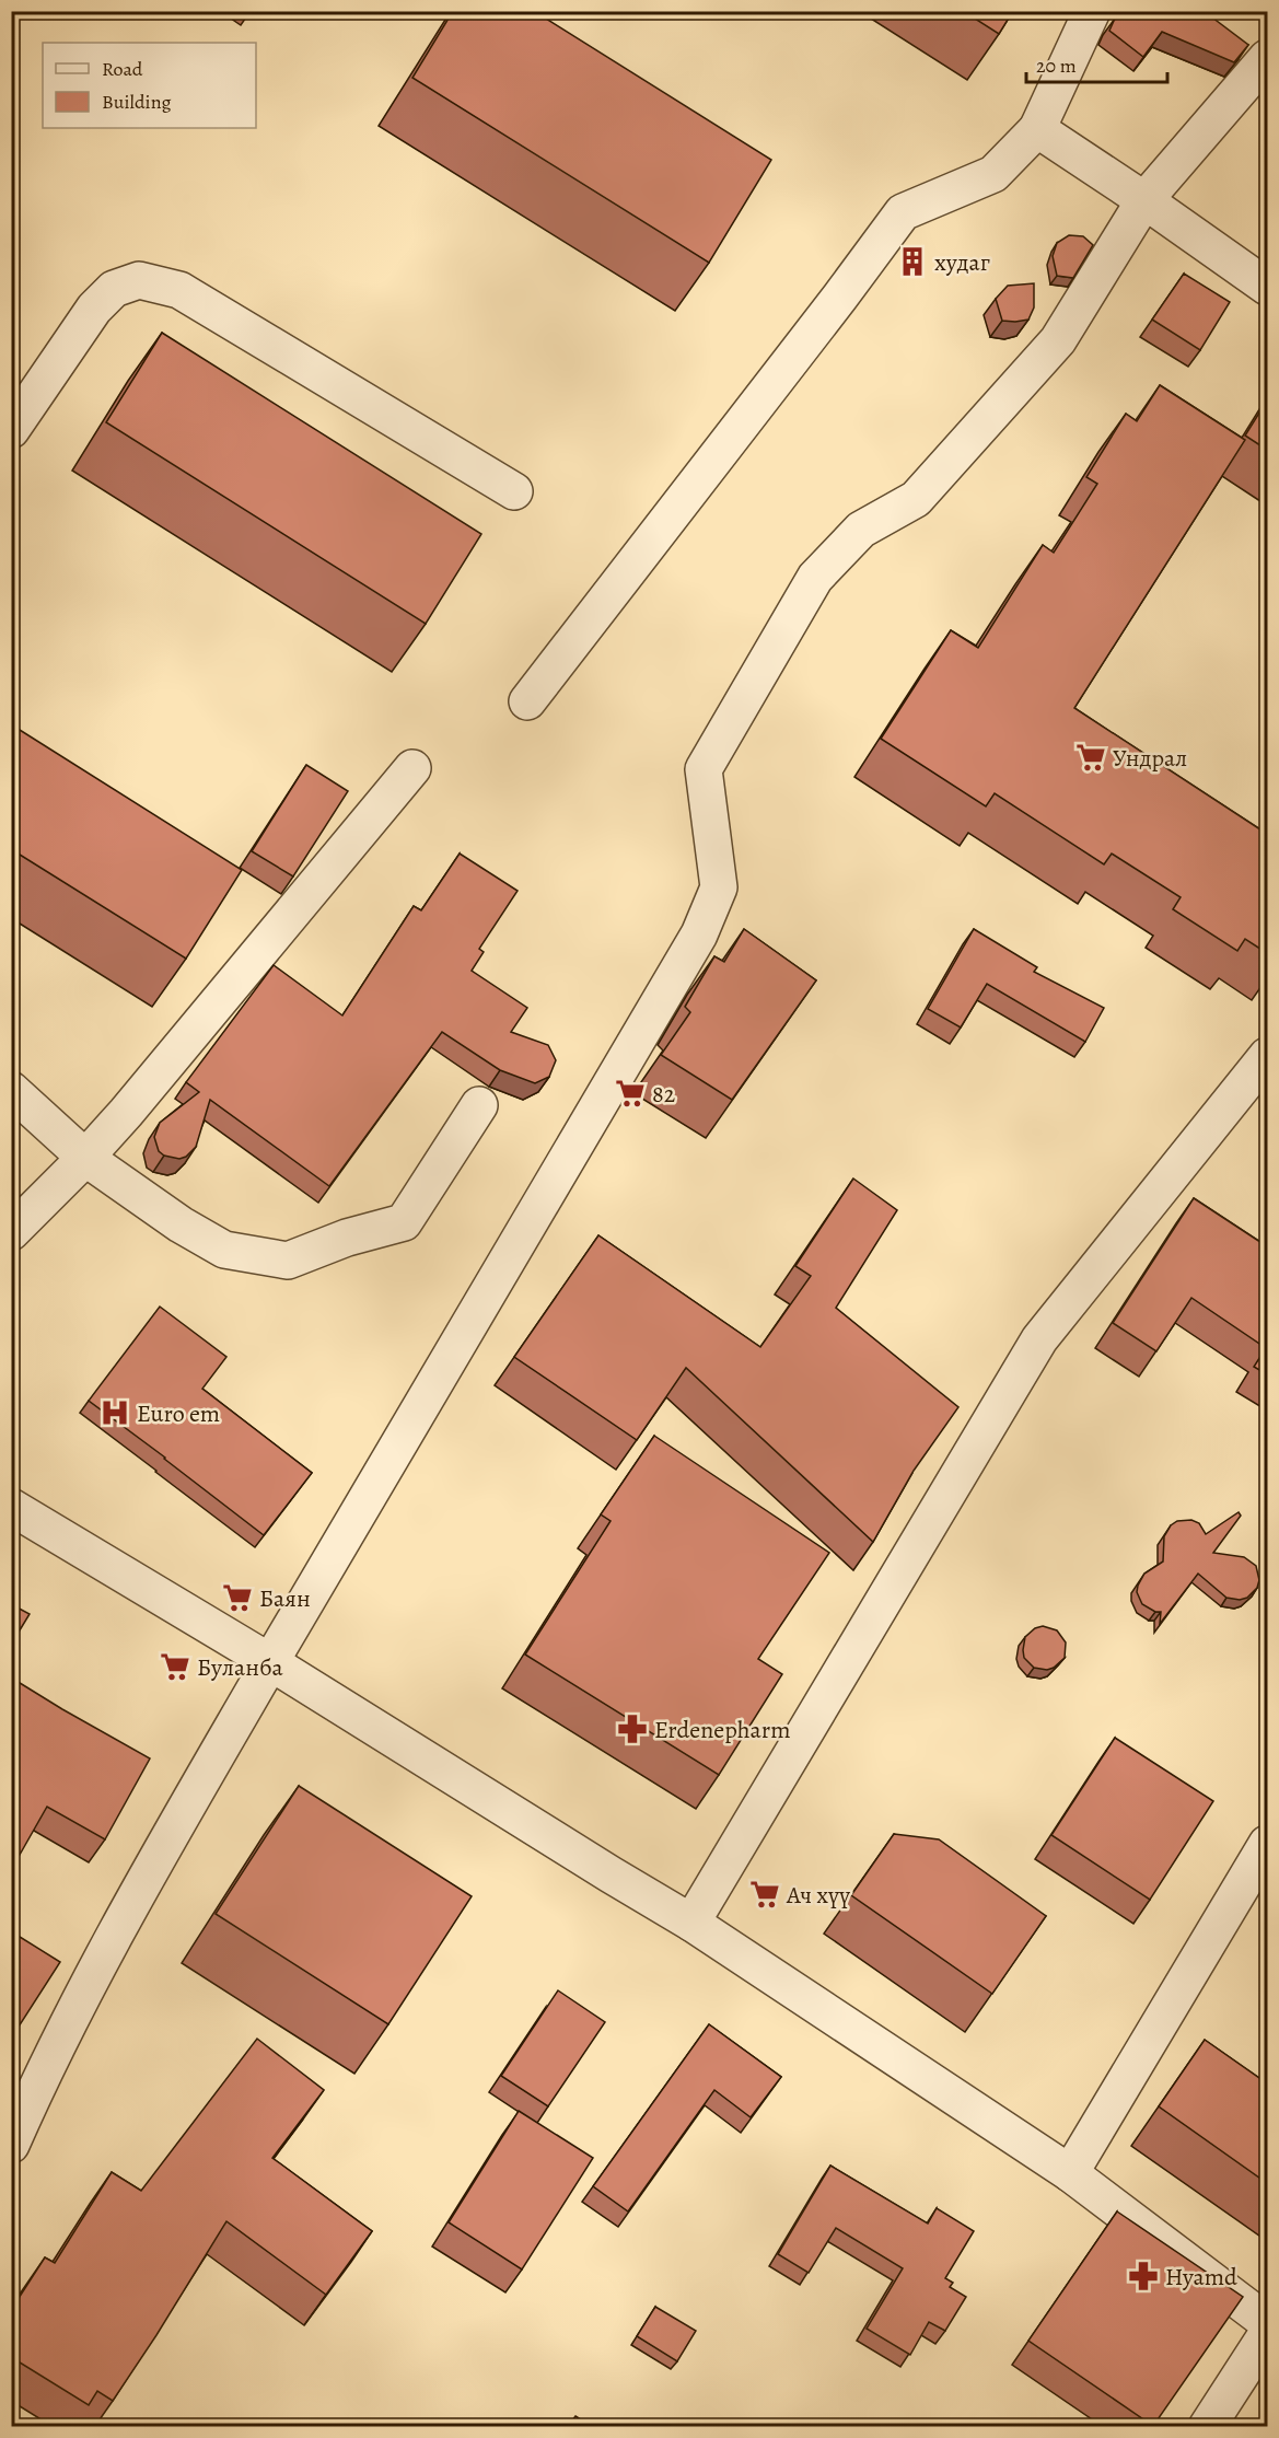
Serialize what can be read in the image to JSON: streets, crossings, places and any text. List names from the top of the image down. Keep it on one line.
{"places":{"building":["худаг"],"supermarket":["Ундрал","82","Баян","Буланба","Ач хүү"],"hospital":["Euro em"],"pharmacy":["Erdenepharm","Hyamd"]},"legend":["Road","Building"],"scale_bar":"20 m"}
